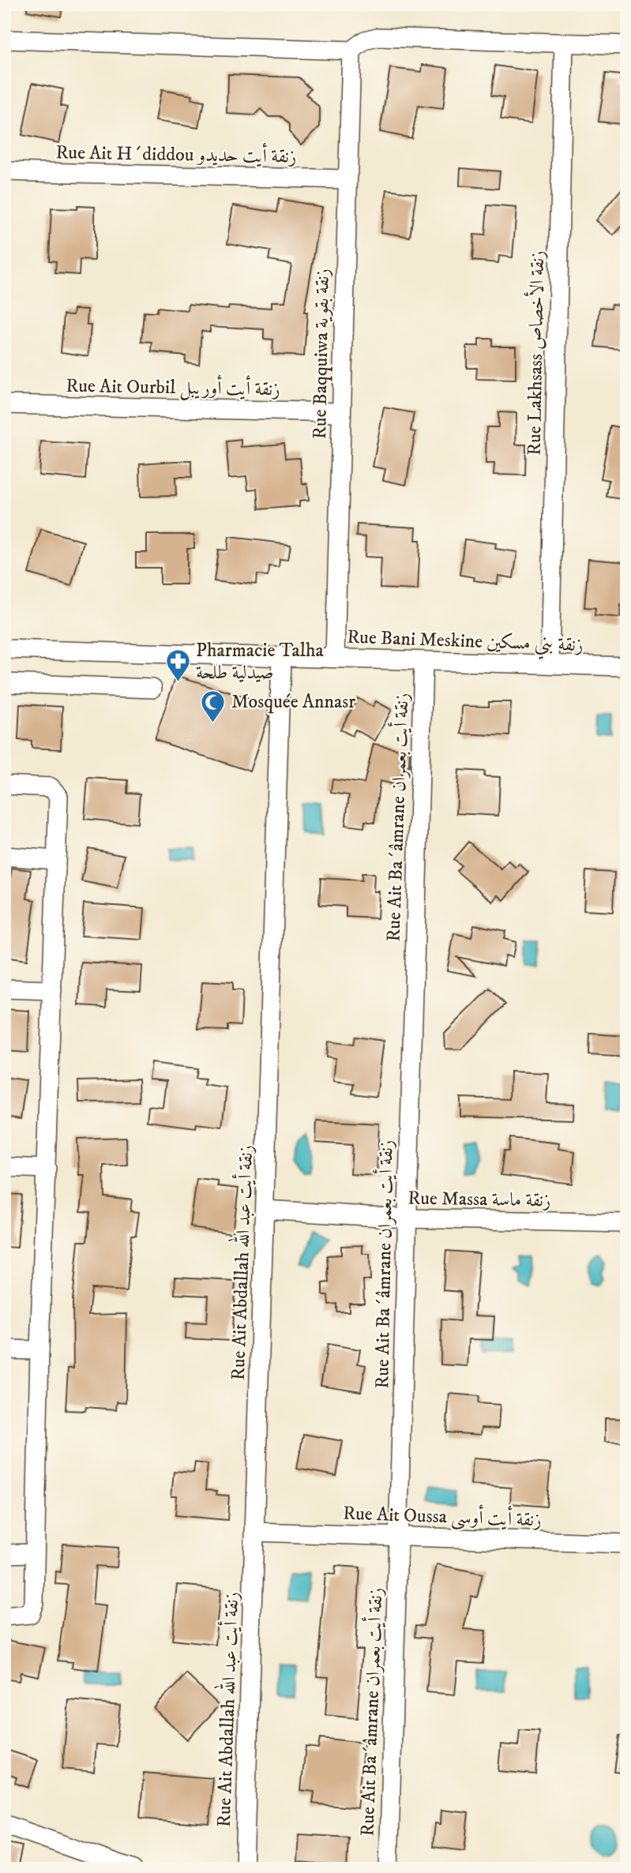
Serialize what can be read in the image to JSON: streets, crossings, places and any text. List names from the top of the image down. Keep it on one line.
{"streets":{"street":["Rue Ait H´diddou زنقة أيت حديدو","Rue Lakhsass زنقة الأخصاص","Rue Baqquiwa زنقة بقوية","Rue Ait Ourbil زنقة أيت أوريبل","Rue Bani Meskine زنقة بني مسكين","Rue Ait Ba´âmrane زنقة أيت بعمران","Rue Massa زنقة ماسة","Rue Ait Abdallah زنقة أيت عبد الله","Rue Ait Oussa زنقة أيت أوسى"]},"crossings":[["Rue Ait H´diddou زنقة أيت حديدو","Rue Baqquiwa زنقة بقوية"],["Rue Lakhsass زنقة الأخصاص","Rue Bani Meskine زنقة بني مسكين"],["Rue Baqquiwa زنقة بقوية","Rue Ait Ourbil زنقة أيت أوريبل"],["Rue Baqquiwa زنقة بقوية","Rue Bani Meskine زنقة بني مسكين"],["Rue Bani Meskine زنقة بني مسكين","Rue Ait Ba´âmrane زنقة أيت بعمران"],["Rue Bani Meskine زنقة بني مسكين","Rue Ait Abdallah زنقة أيت عبد الله"],["Rue Ait Ba´âmrane زنقة أيت بعمران","Rue Massa زنقة ماسة"],["Rue Ait Ba´âmrane زنقة أيت بعمران","Rue Ait Oussa زنقة أيت أوسى"],["Rue Massa زنقة ماسة","Rue Ait Abdallah زنقة أيت عبد الله"],["Rue Ait Abdallah زنقة أيت عبد الله","Rue Ait Oussa زنقة أيت أوسى"]],"places":{"pharmacy":["Pharmacie Talha صيدلية طلحة"],"mosque":["Mosquée Annasr"]}}
